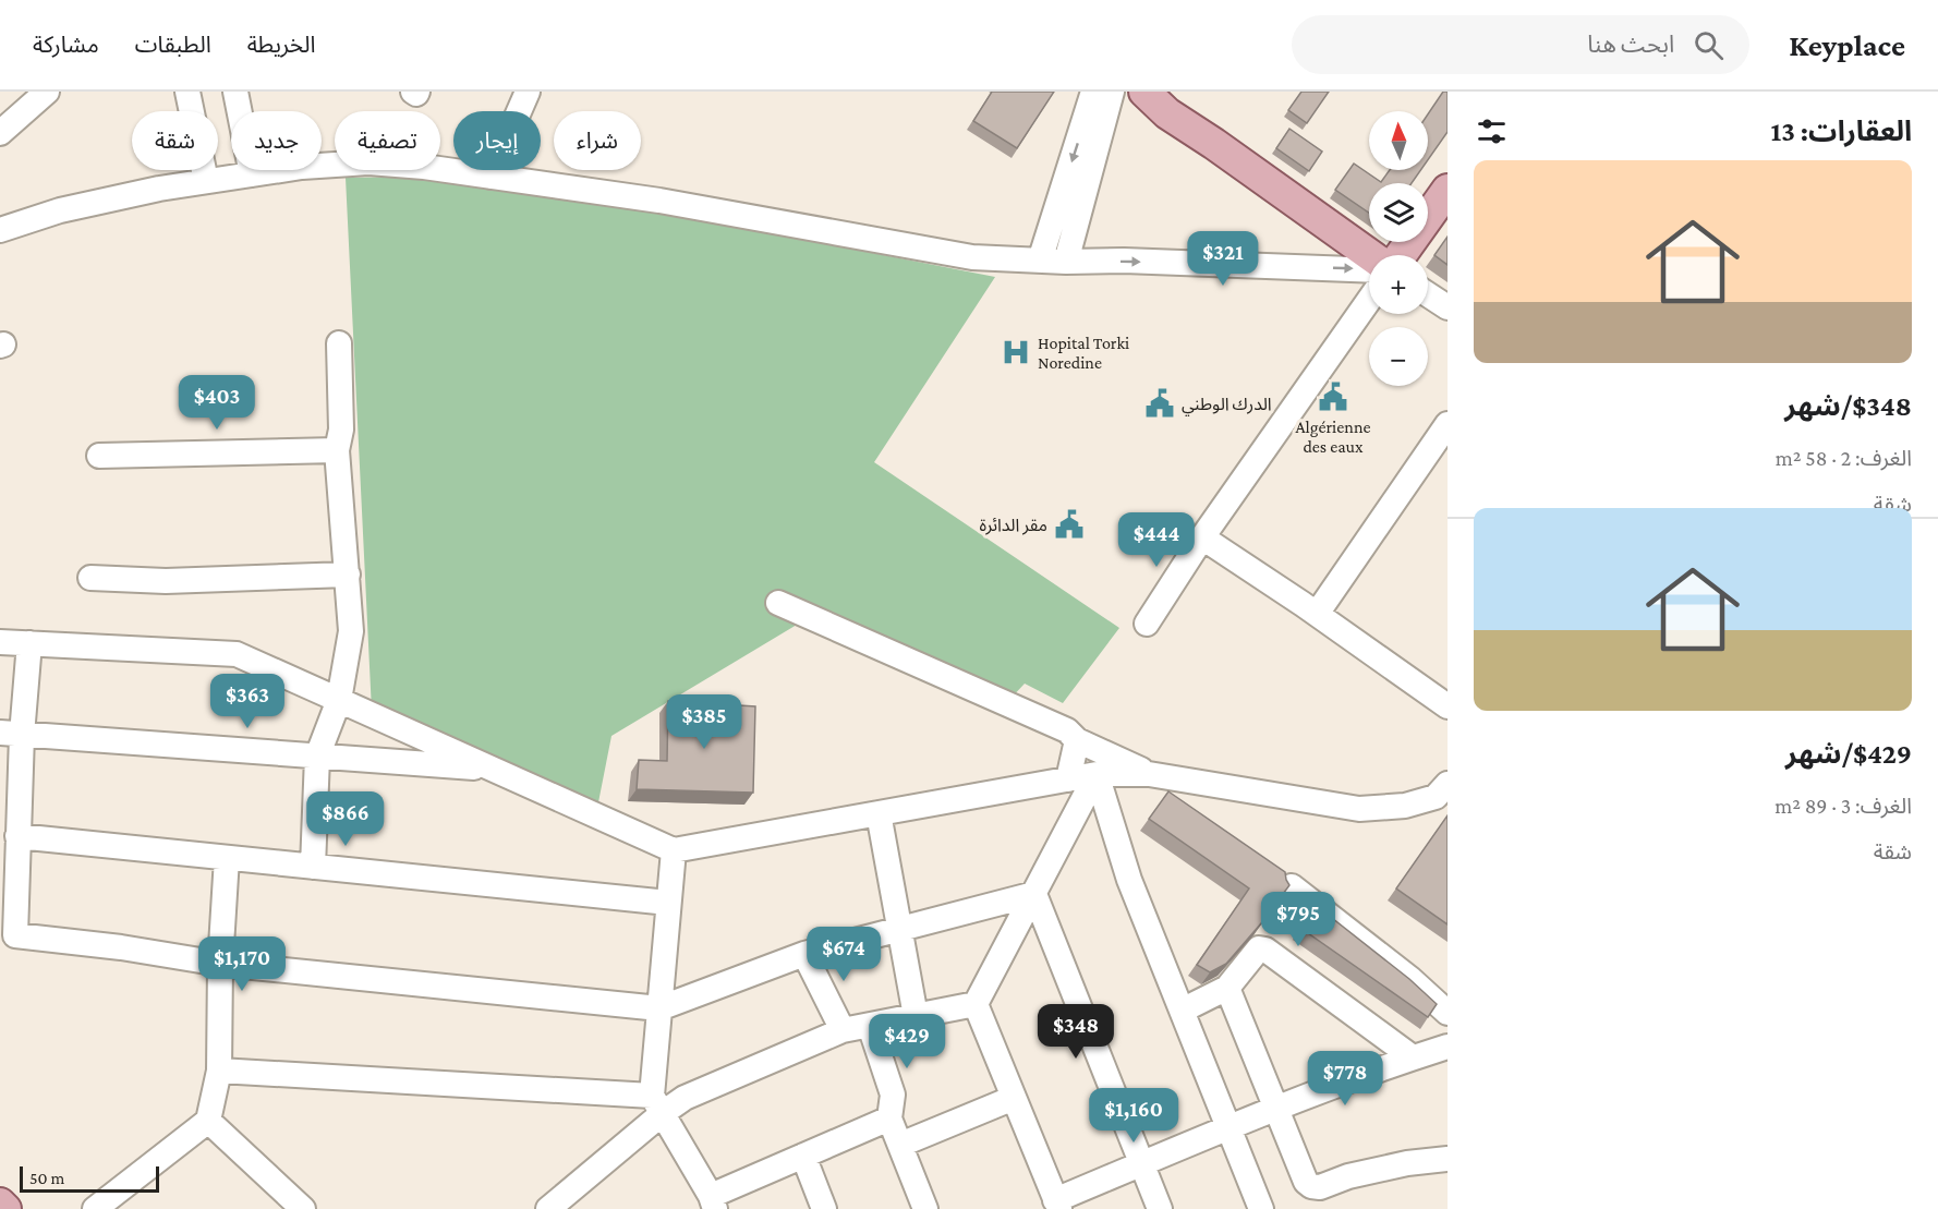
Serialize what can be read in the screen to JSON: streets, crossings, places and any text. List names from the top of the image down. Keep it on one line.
{"places":{"hospital":["Hopital Torki Noredine"],"public building":["Algérienne des eaux","الدرك الوطني","مقر الدائرة"]},"scale_bar":"50 m","north":"top","page":{"header":"Keyplace","search":"ابحث هنا","nav":["الخريطة","الطبقات","مشاركة"],"heading":"العقارات: 13","map_buttons":["+","−"],"chip":["شراء","إيجار","تصفية","جديد","شقة"],"list":[{"name":"$348/شهر","note":"الغرف: 2 · 58 m² · شقة"},{"name":"$429/شهر","note":"الغرف: 3 · 89 m² · شقة"}],"price":["$321","$403","$444","$363","$385","$866","$795","$674","$1,170","$348","$429","$778","$1,160"],"scale":"50 m"}}
